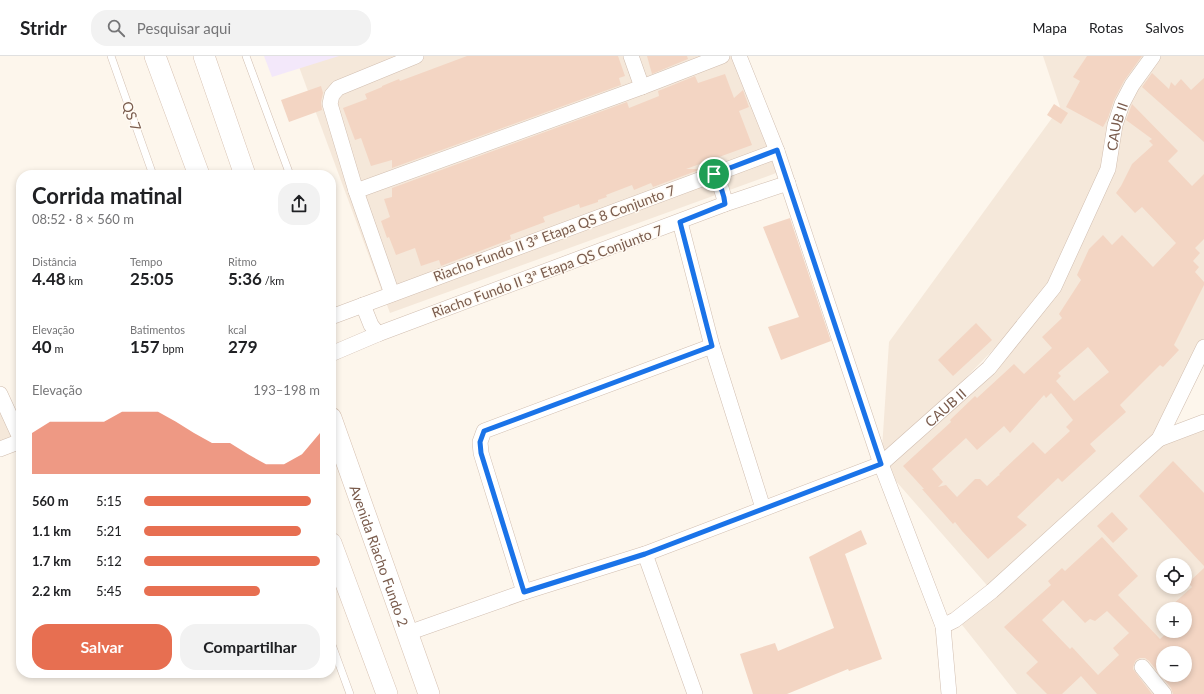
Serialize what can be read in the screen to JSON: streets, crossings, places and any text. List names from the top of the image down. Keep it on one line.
{"streets":{"main road":["Avenida Riacho Fundo 2"],"street":["CAUB II","Riacho Fundo II 3ª Etapa QS 8 Conjunto 7","Riacho Fundo II 3ª Etapa QS Conjunto 7"],"lane":["QS 7"]},"page":{"header":"Stridr","search":"Pesquisar aqui","nav":["Mapa","Rotas","Salvos"],"heading":["Corrida matinal","08:52 · 8 × 560 m"],"stats":[["Distância","4.48 km"],["Tempo","25:05"],["Ritmo","5:36 /km"],["Elevação","40 m"],["Batimentos","157 bpm"],["kcal","279"]],"chart":["Elevação","193–198 m"],"list":[{"name":"560 m","note":"5:15"},{"name":"1.1 km","note":"5:21"},{"name":"1.7 km","note":"5:12"},{"name":"2.2 km","note":"5:45"}],"map_buttons":["+","−"],"buttons":["Salvar","Compartilhar"]}}
